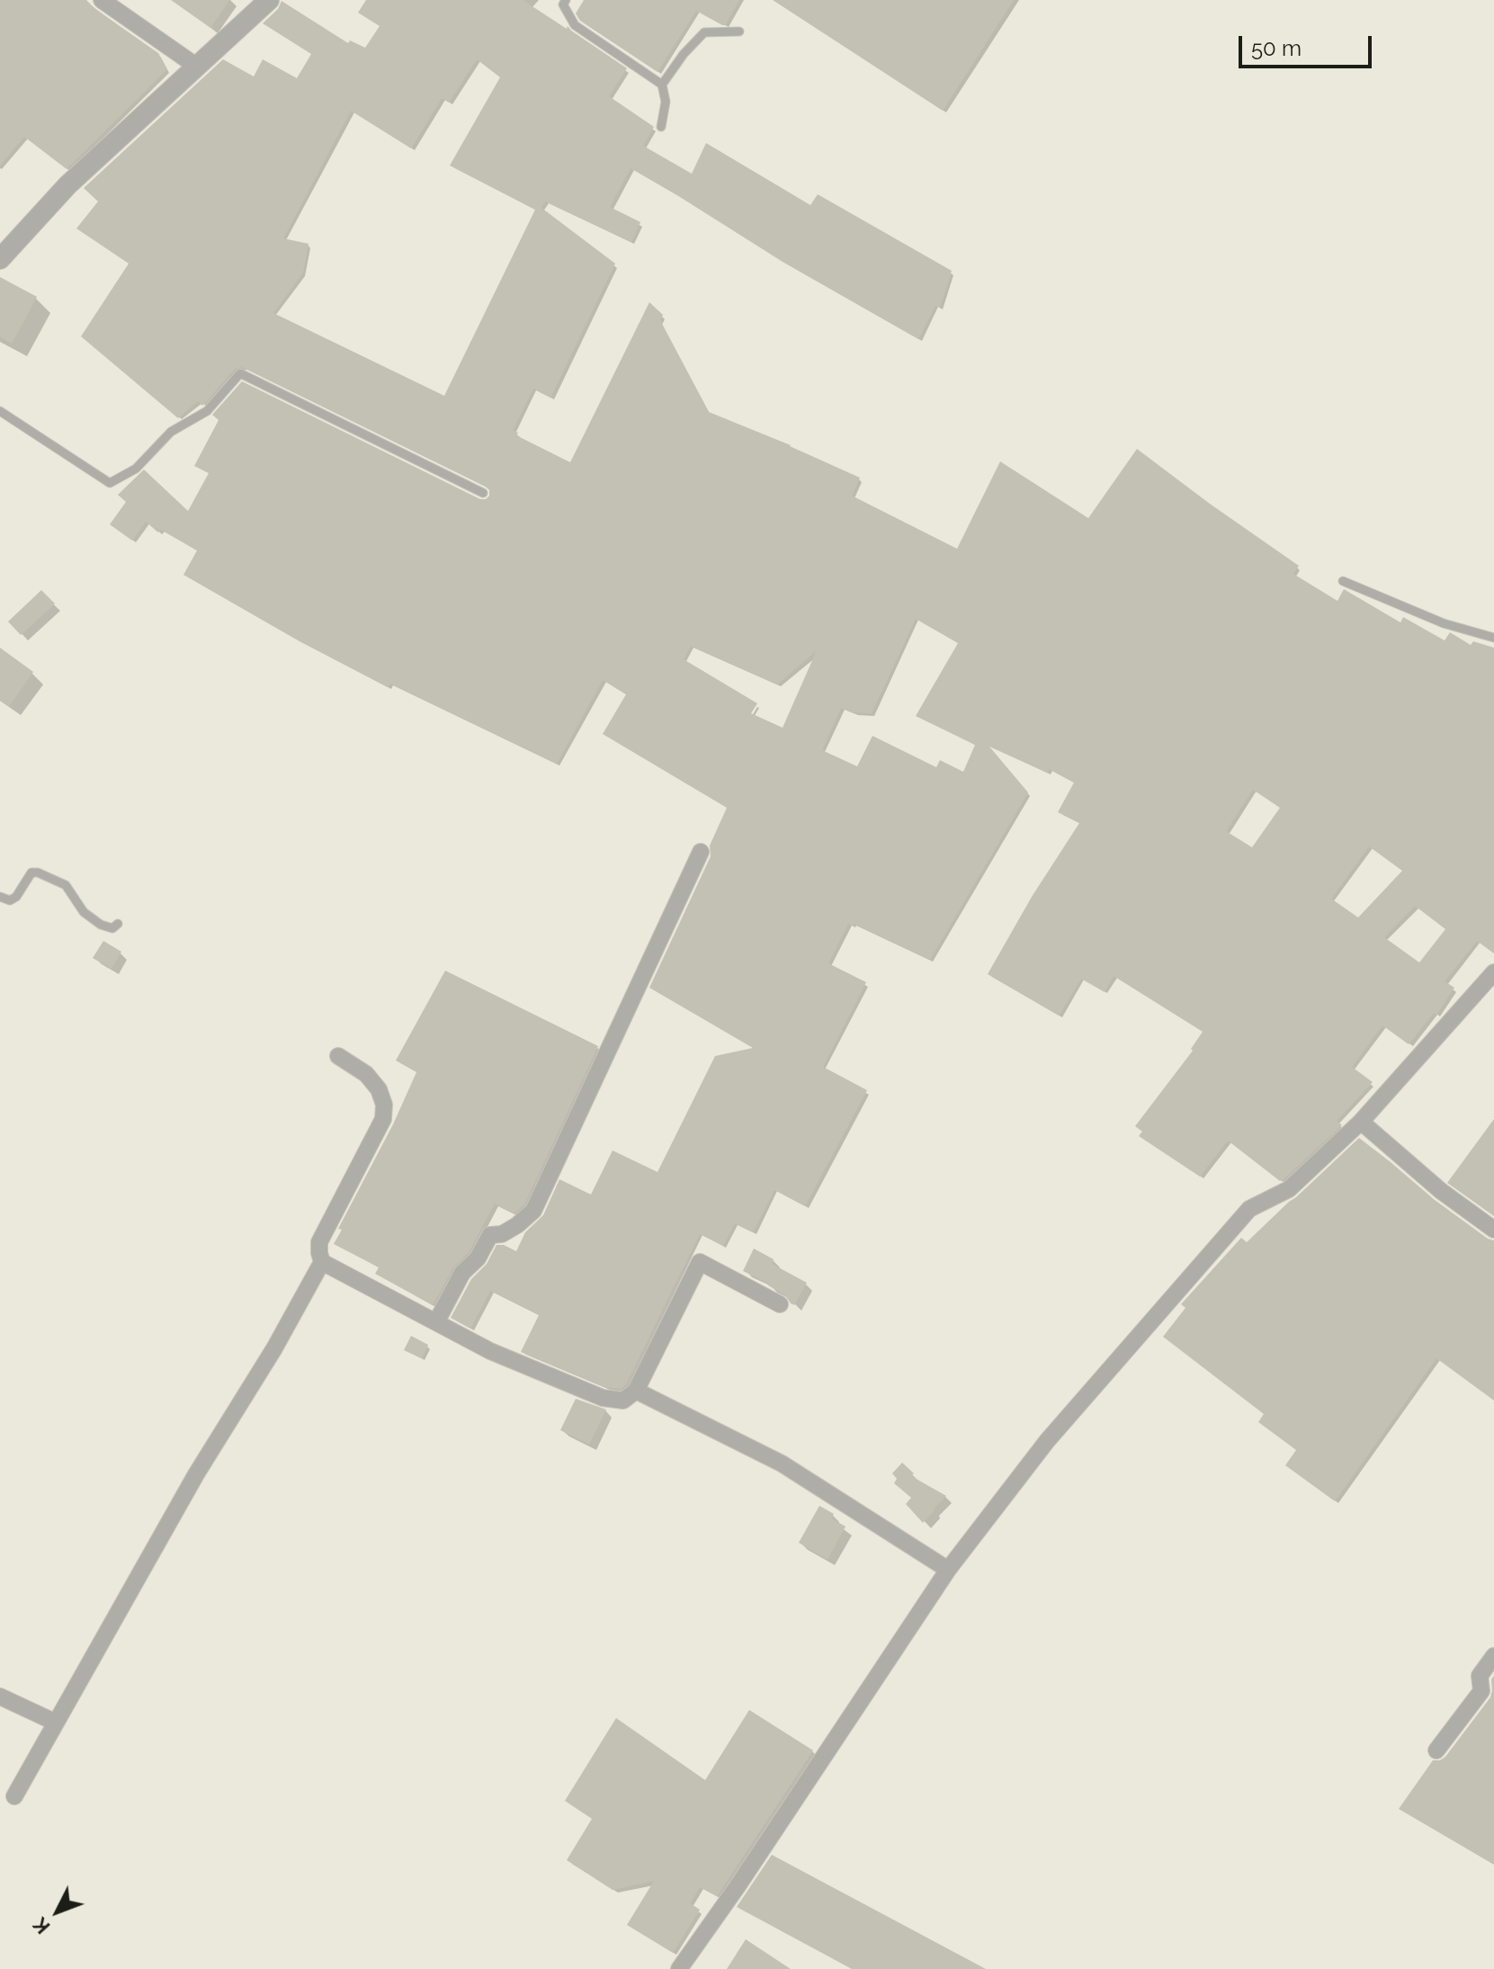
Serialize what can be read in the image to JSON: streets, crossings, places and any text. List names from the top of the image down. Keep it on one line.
{"scale_bar":"50 m","north":"bottom left"}
